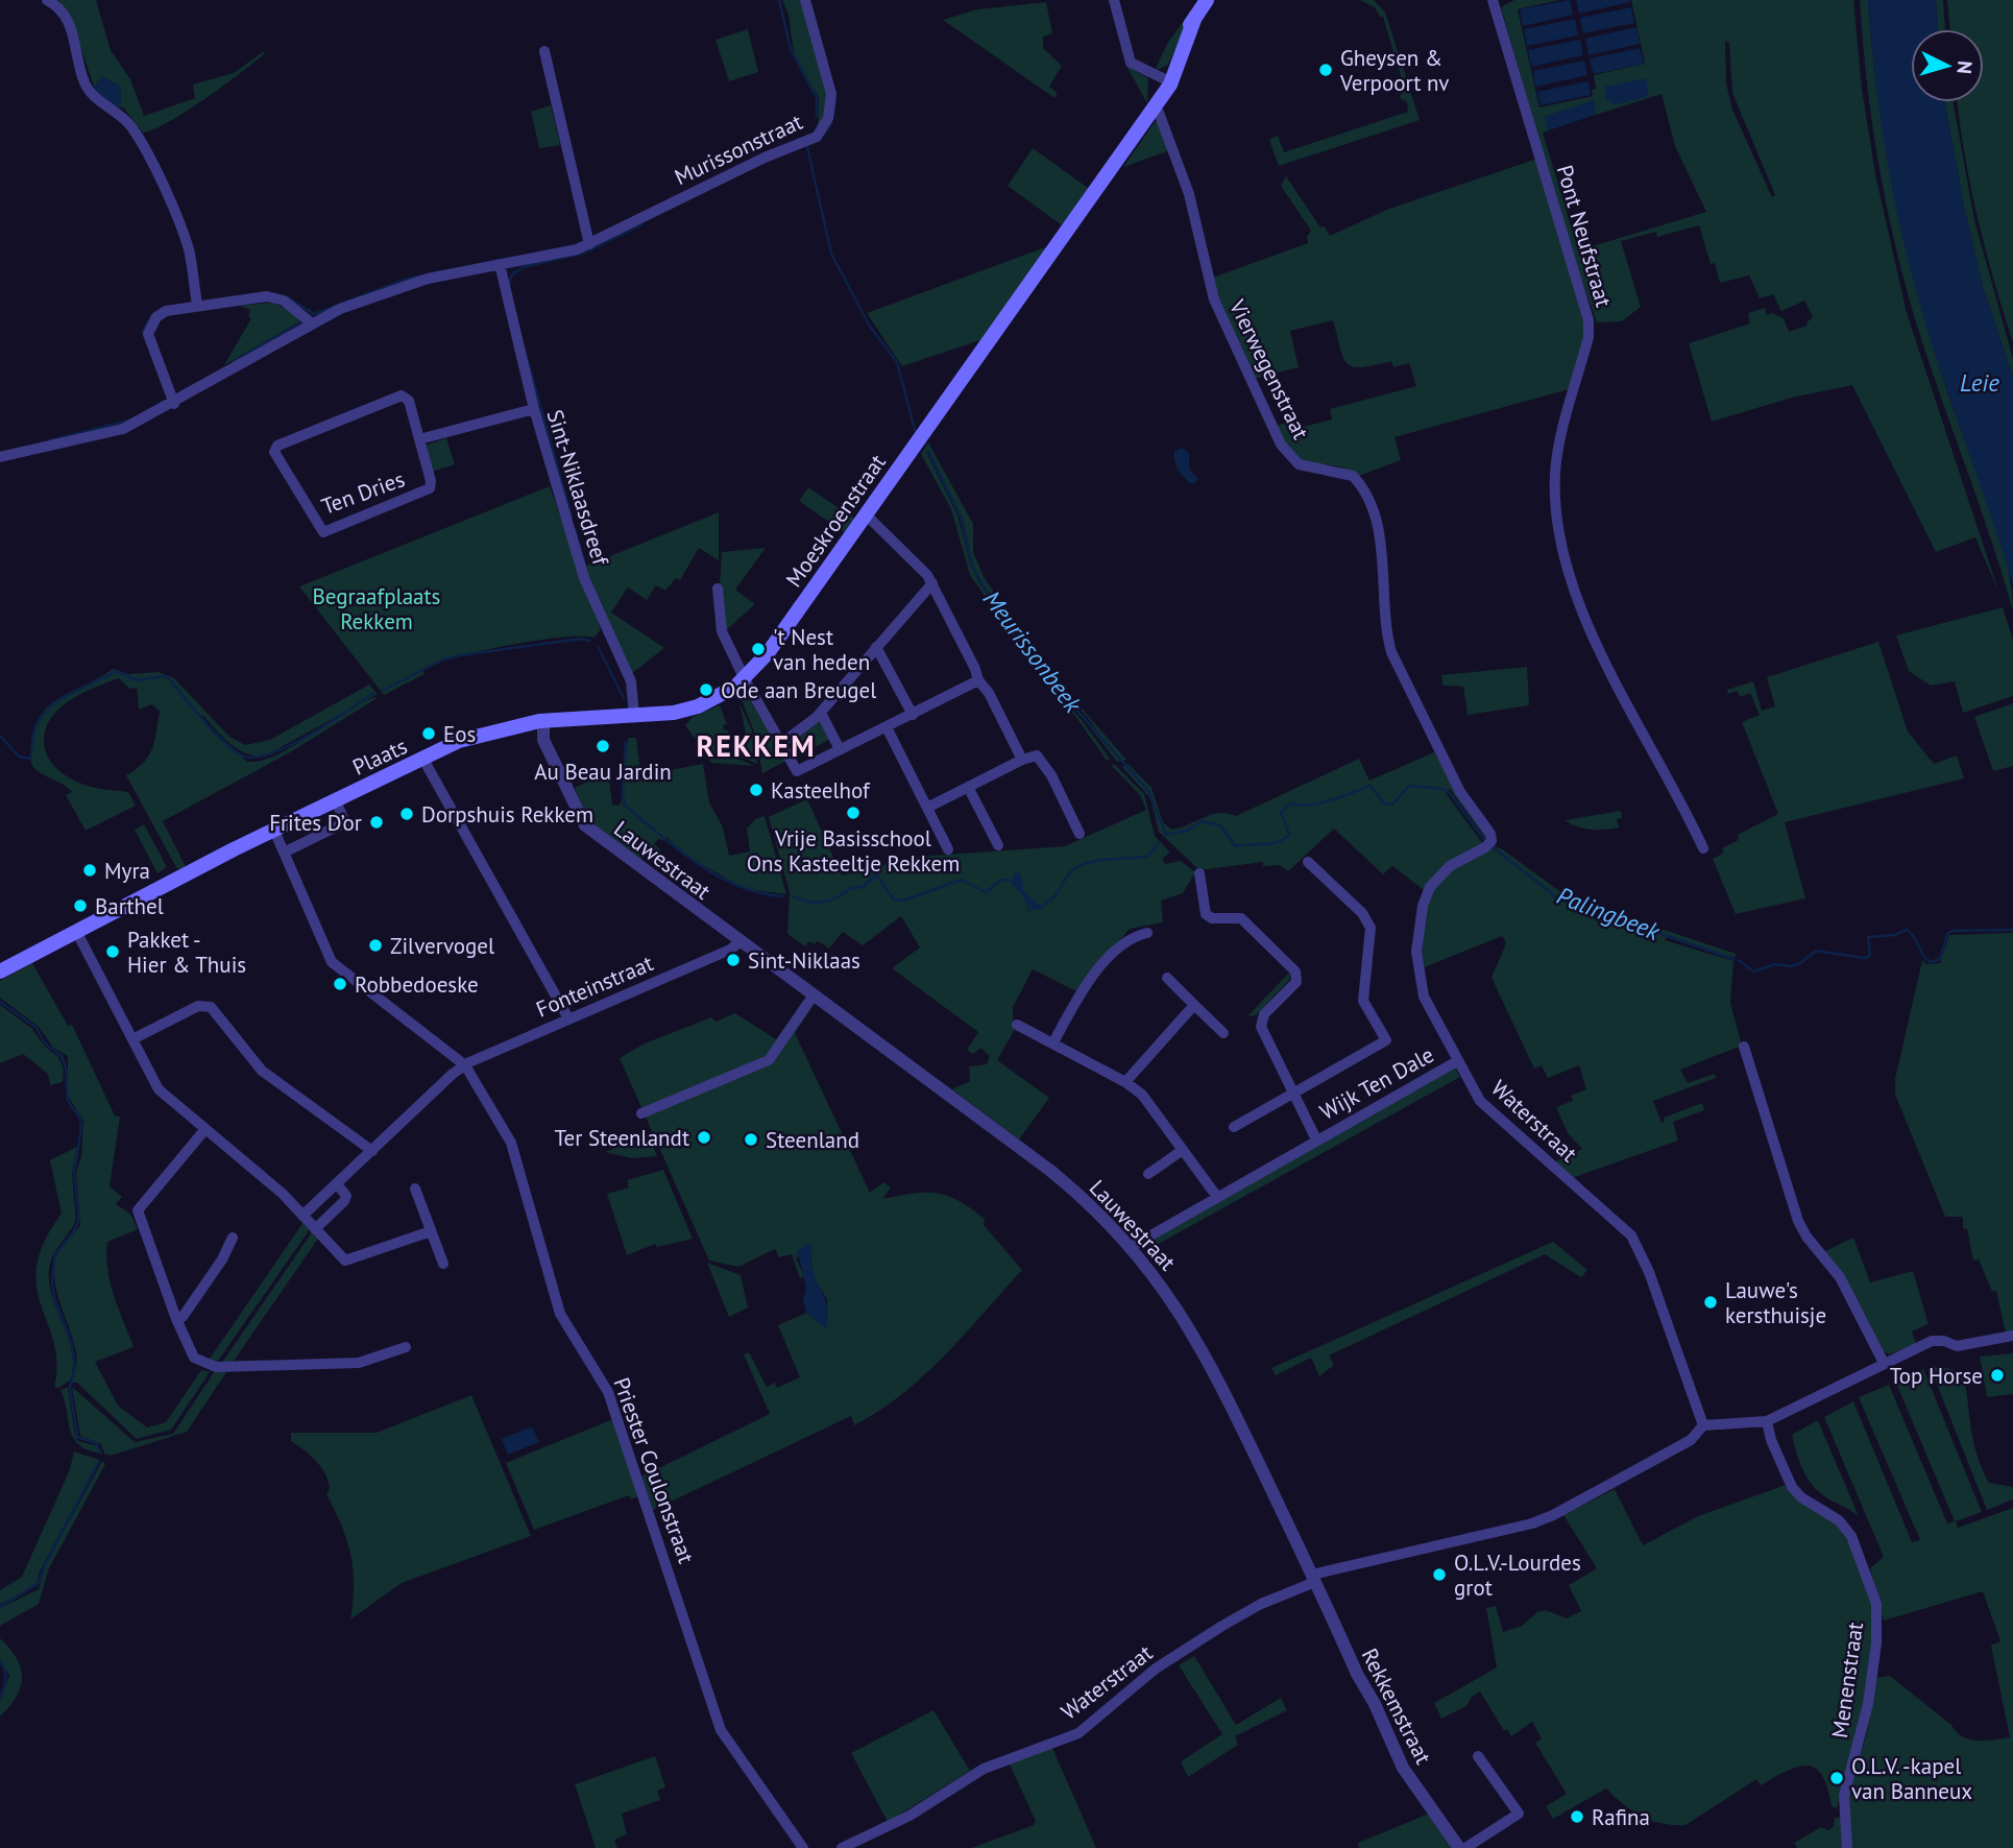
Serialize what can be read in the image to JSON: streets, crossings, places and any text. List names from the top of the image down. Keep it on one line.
{"streets":{"main road":["Moeskroenstraat","Plaats"],"street":["Murissonstraat","Pont Neufstraat","Vierwegenstraat","Sint-Niklaasdreef","Ten Dries","Lauwestraat","Fonteinstraat","Wijk Ten Dale","Waterstraat","Priester Coulonstraat","Menenstraat","Rekkemstraat"]},"crossings":[["Murissonstraat","Sint-Niklaasdreef"],["Vierwegenstraat","Moeskroenstraat"],["Vierwegenstraat","Waterstraat"],["Sint-Niklaasdreef","Moeskroenstraat"],["Moeskroenstraat","Plaats"],["Moeskroenstraat","Lauwestraat"],["Plaats","Fonteinstraat"],["Plaats","Priester Coulonstraat"],["Lauwestraat","Fonteinstraat"],["Lauwestraat","Wijk Ten Dale"],["Lauwestraat","Waterstraat"],["Lauwestraat","Rekkemstraat"],["Fonteinstraat","Priester Coulonstraat"],["Wijk Ten Dale","Waterstraat"],["Waterstraat","Rekkemstraat"]],"districts":["REKKEM"],"water":["Leie","Meurissonbeek","Palingbeek"],"parks":["Begraafplaats Rekkem"],"places":["Gheysen & Verpoort nv","'t Nest van heden","Ode aan Breugel","Eos","Au Beau Jardin","Kasteelhof","Vrije Basisschool Ons Kasteeltje Rekkem","Dorpshuis Rekkem","Frites D’or","Myra","Barthel","Zilvervogel","Pakket - Hier & Thuis","Sint-Niklaas","Robbedoeske","Ter Steenlandt","Steenland","Lauwe's kersthuisje","Top Horse","O.L.V.-Lourdes grot","O.L.V. -kapel van Banneux","Rafina"],"north":"right"}
